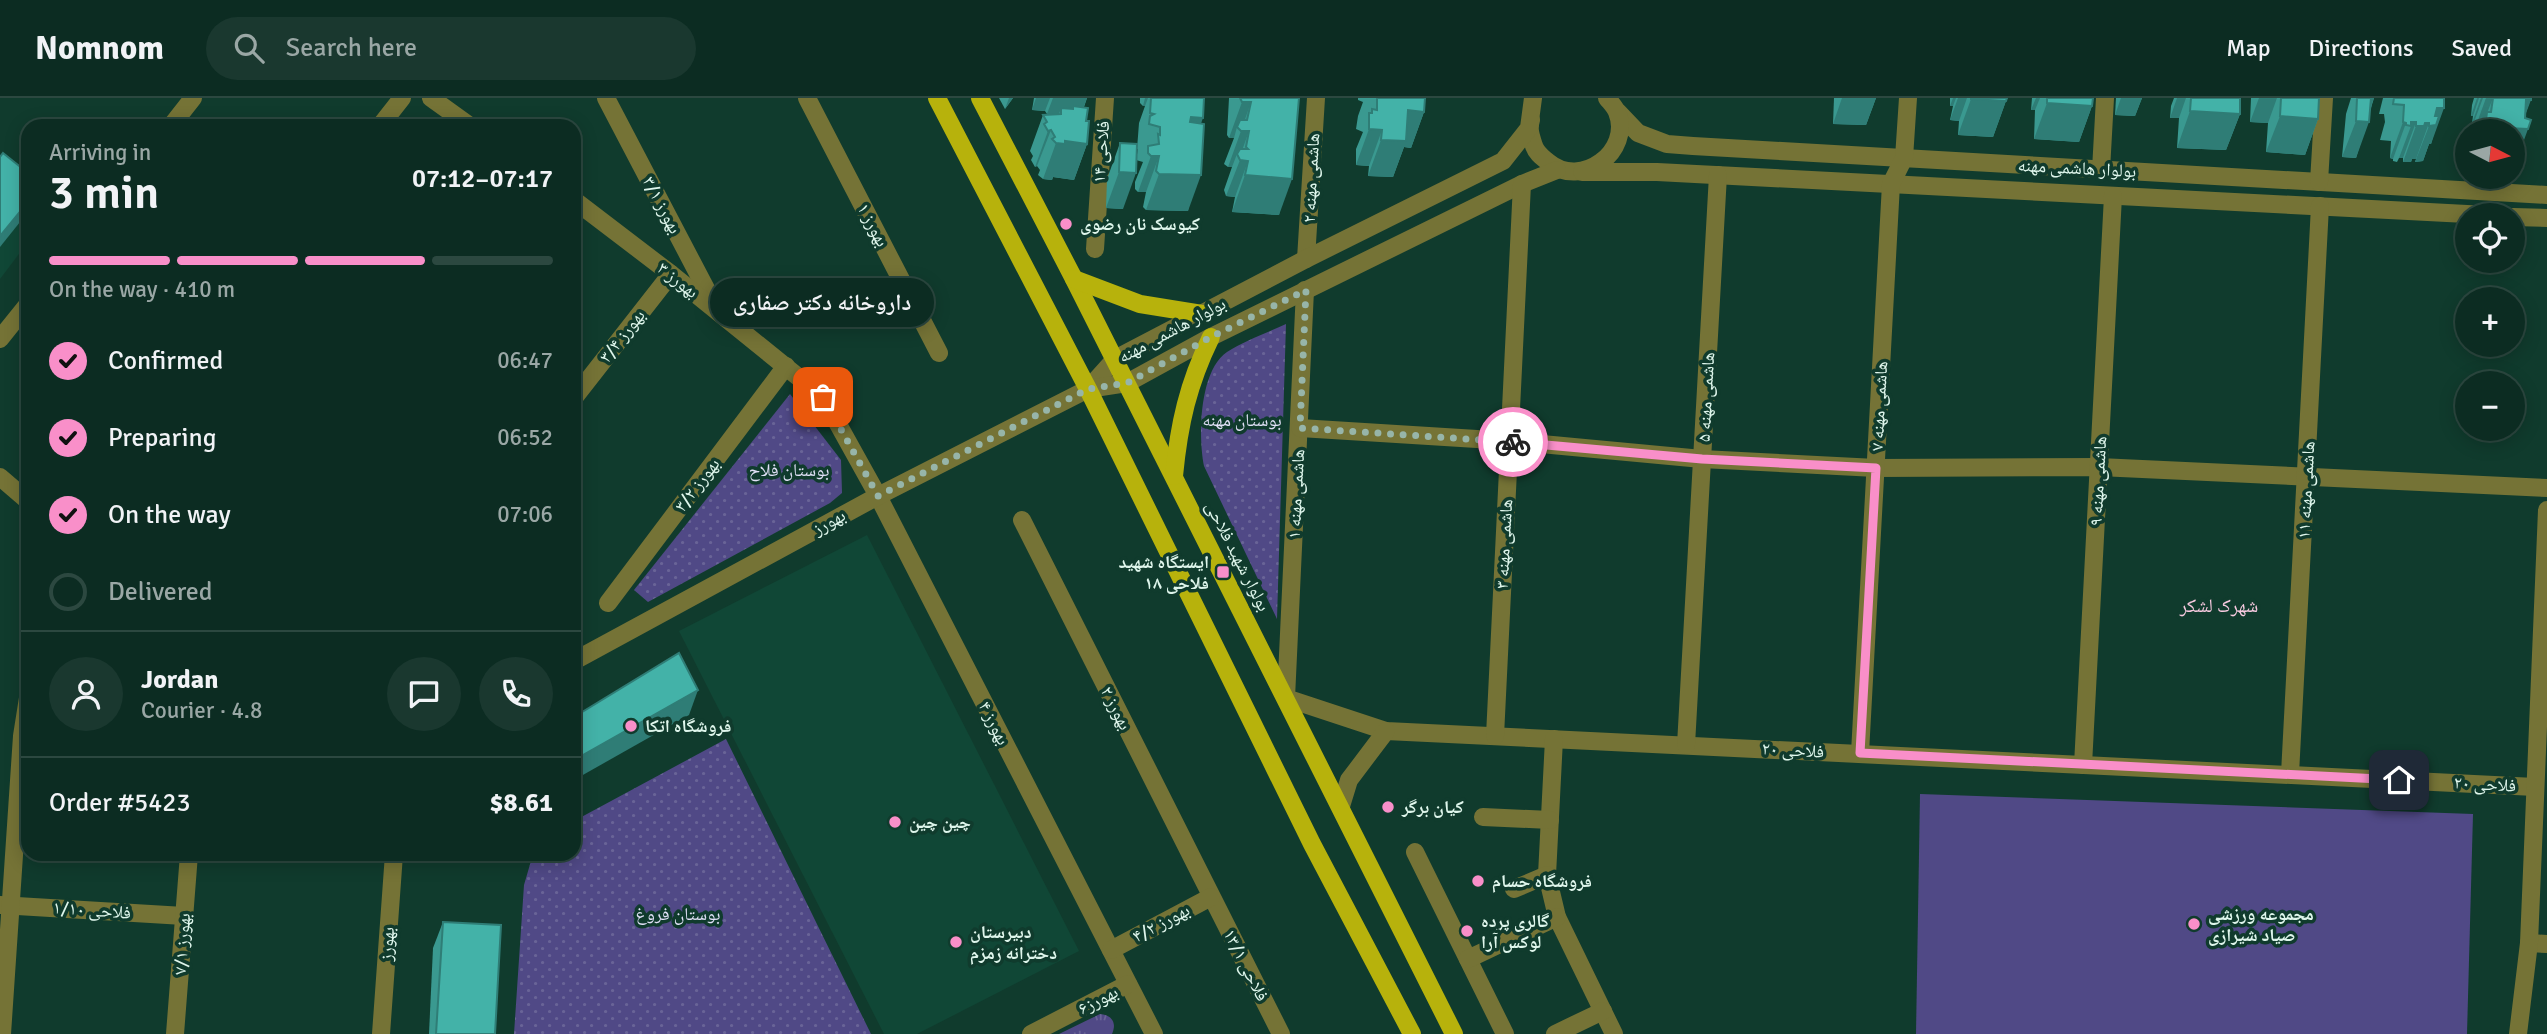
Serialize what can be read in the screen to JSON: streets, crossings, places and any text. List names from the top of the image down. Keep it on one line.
{"streets":{"main road":["بولوار شهید فلاحی"],"street":["فلاحی ۱۴","بولوار هاشمی مهنه","هاشمی مهنه ۲","بهورز ۳/۱","بهورز ۱","بهورز ۳","بهورز ۳/۴","هاشمی مهنه ۵","هاشمی مهنه ۷","هاشمی مهنه ۹","بهورز ۳/۲","هاشمی مهنه ۱۱","هاشمی مهنه ۱","بهورز","هاشمی مهنه ۳","بهورز ۲","بهورز ۴","فلاحی ۲۰","فلاحی ۱/۱۰","بهورز ۴/۲","بهورز ۷/۱","فلاحی ۱۳/۱","بهورز۶"]},"crossings":[["بولوار هاشمی مهنه","هاشمی مهنه ۲"],["بولوار هاشمی مهنه","هاشمی مهنه ۵"],["بولوار هاشمی مهنه","هاشمی مهنه ۷"],["بولوار هاشمی مهنه","هاشمی مهنه ۹"],["بولوار هاشمی مهنه","هاشمی مهنه ۱۱"],["بولوار هاشمی مهنه","هاشمی مهنه ۱"],["بولوار هاشمی مهنه","بهورز"],["بولوار هاشمی مهنه","هاشمی مهنه ۳"],["بولوار هاشمی مهنه","بولوار شهید فلاحی"],["بهورز ۳/۱","بهورز ۳"],["بهورز ۳","بهورز ۳/۴"],["بهورز ۳","بهورز ۳/۲"],["بهورز ۳","بهورز"],["بهورز ۳","بهورز ۴"],["هاشمی مهنه ۵","فلاحی ۲۰"],["هاشمی مهنه ۷","فلاحی ۲۰"],["هاشمی مهنه ۹","فلاحی ۲۰"],["هاشمی مهنه ۱۱","فلاحی ۲۰"],["هاشمی مهنه ۱","بولوار شهید فلاحی"],["هاشمی مهنه ۱","فلاحی ۲۰"],["بهورز","بهورز ۴"],["هاشمی مهنه ۳","فلاحی ۲۰"],["بولوار شهید فلاحی","فلاحی ۲۰"],["بهورز ۲","بهورز ۴/۲"],["بهورز ۲","فلاحی ۱۳/۱"],["بهورز ۴","بهورز ۴/۲"],["بهورز ۴","بهورز۶"],["فلاحی ۱/۱۰","بهورز ۷/۱"],["بهورز ۴/۲","فلاحی ۱۳/۱"]],"districts":["شهرک لشکر"],"parks":["بوستان مهنه","بوستان فلاح","بوستان فروغ"],"places":{"other":["کیوسک نان رضوی","داروخانه دکتر صفاری","فروشگاه اتکا","کیان برگر","چین چین","فروشگاه حسام","مجموعه ورزشی صیاد شیرازی","گالری پرده لوکس آرا","دبیرستان دخترانه زمزم"],"transit":["ایستگاه شهید فلاحی ۱۸"]},"north":"right","page":{"header":"Nomnom","search":"Search here","nav":["Map","Directions","Saved"],"map_buttons":["+","−"],"heading":["3 min","Arriving in","07:12–07:17"],"panel":["Jordan","Courier · 4.8","Order #5423","$8.61"],"bar":"On the way · 410 m","bubble":"داروخانه دکتر صفاری","list":[["Confirmed","06:47"],["Preparing","06:52"],["On the way","07:06"],"Delivered"]}}
